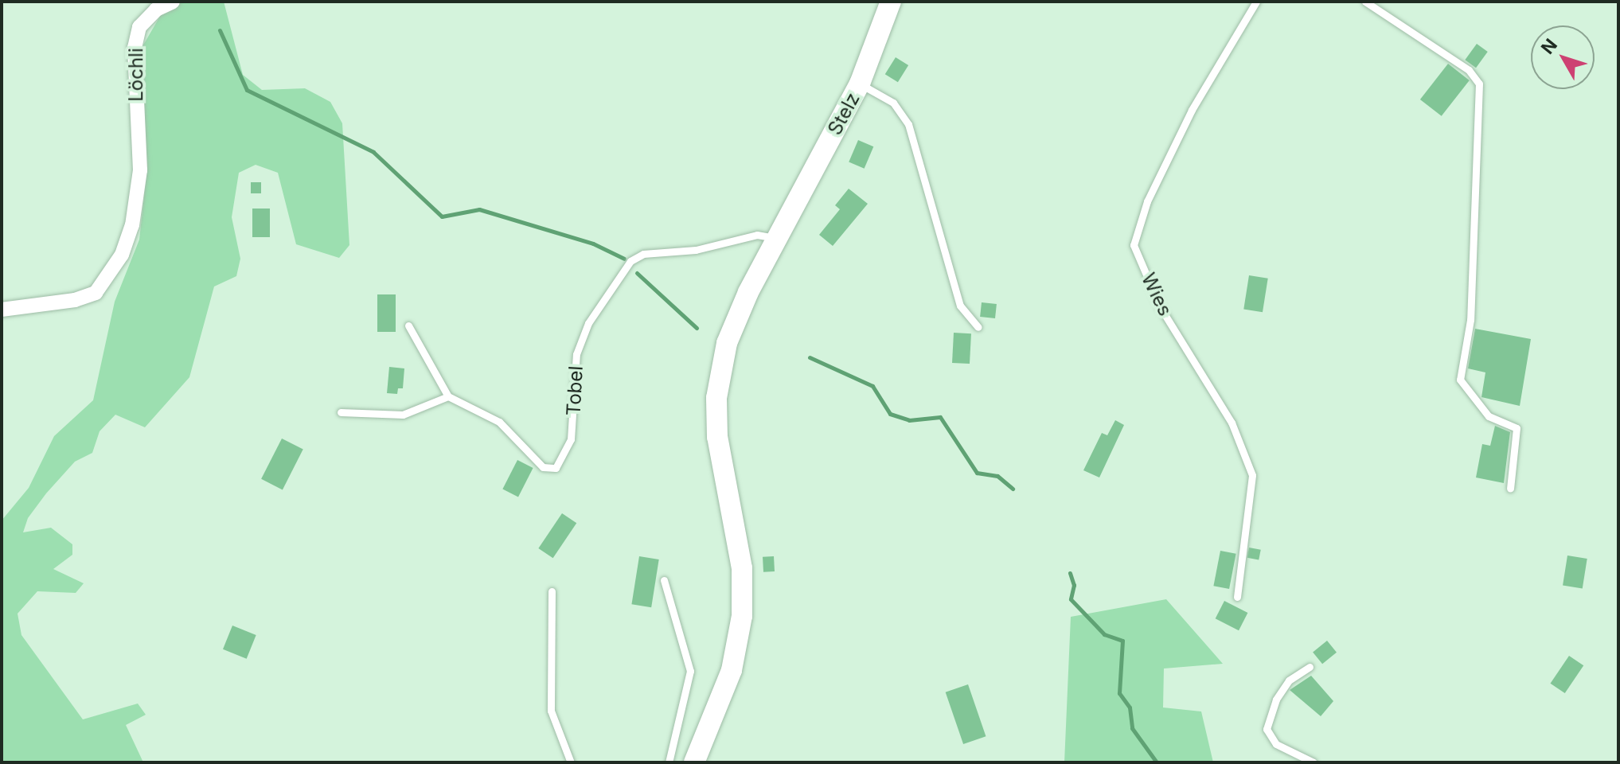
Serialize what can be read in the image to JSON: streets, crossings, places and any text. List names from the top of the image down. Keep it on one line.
{"streets":{"main road":["Stelz"],"street":["Löchli"],"lane":["Wies","Tobel"]},"crossings":[["Stelz","Tobel"]],"north":"top left"}
